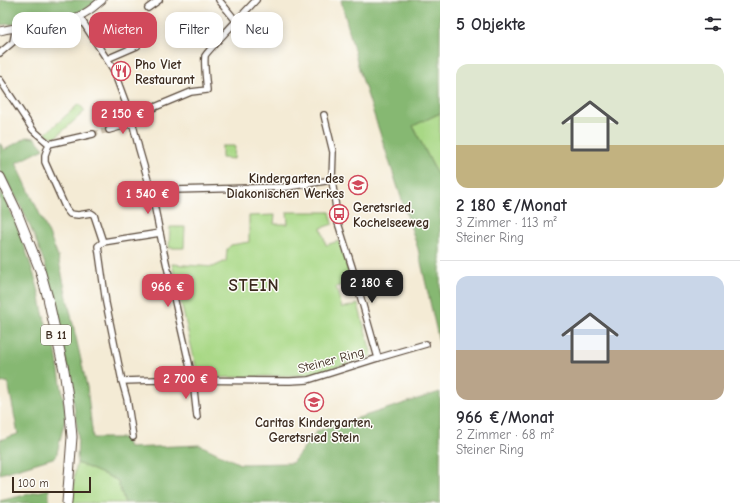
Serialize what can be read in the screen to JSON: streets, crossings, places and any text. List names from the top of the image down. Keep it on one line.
{"streets":{"main road":["B 11"],"street":["Steiner Ring"]},"districts":["STEIN"],"places":{"restaurant":["Pho Viet Restaurant"],"school or university":["Kindergarten des Diakonischen Werkes","Caritas Kindergarten, Geretsried Stein"],"bus stop":["Geretsried, Kochelseeweg"]},"scale_bar":"100 m","page":{"heading":"5 Objekte","chip":["Kaufen","Mieten","Filter","Neu"],"list":[{"name":"2 180 €/Monat","note":"3 Zimmer · 113 m² · Steiner Ring"},{"name":"966 €/Monat","note":"2 Zimmer · 68 m² · Steiner Ring"}],"price":["2 150 €","1 540 €","2 180 €","966 €","2 700 €"],"scale":"100 m"}}
